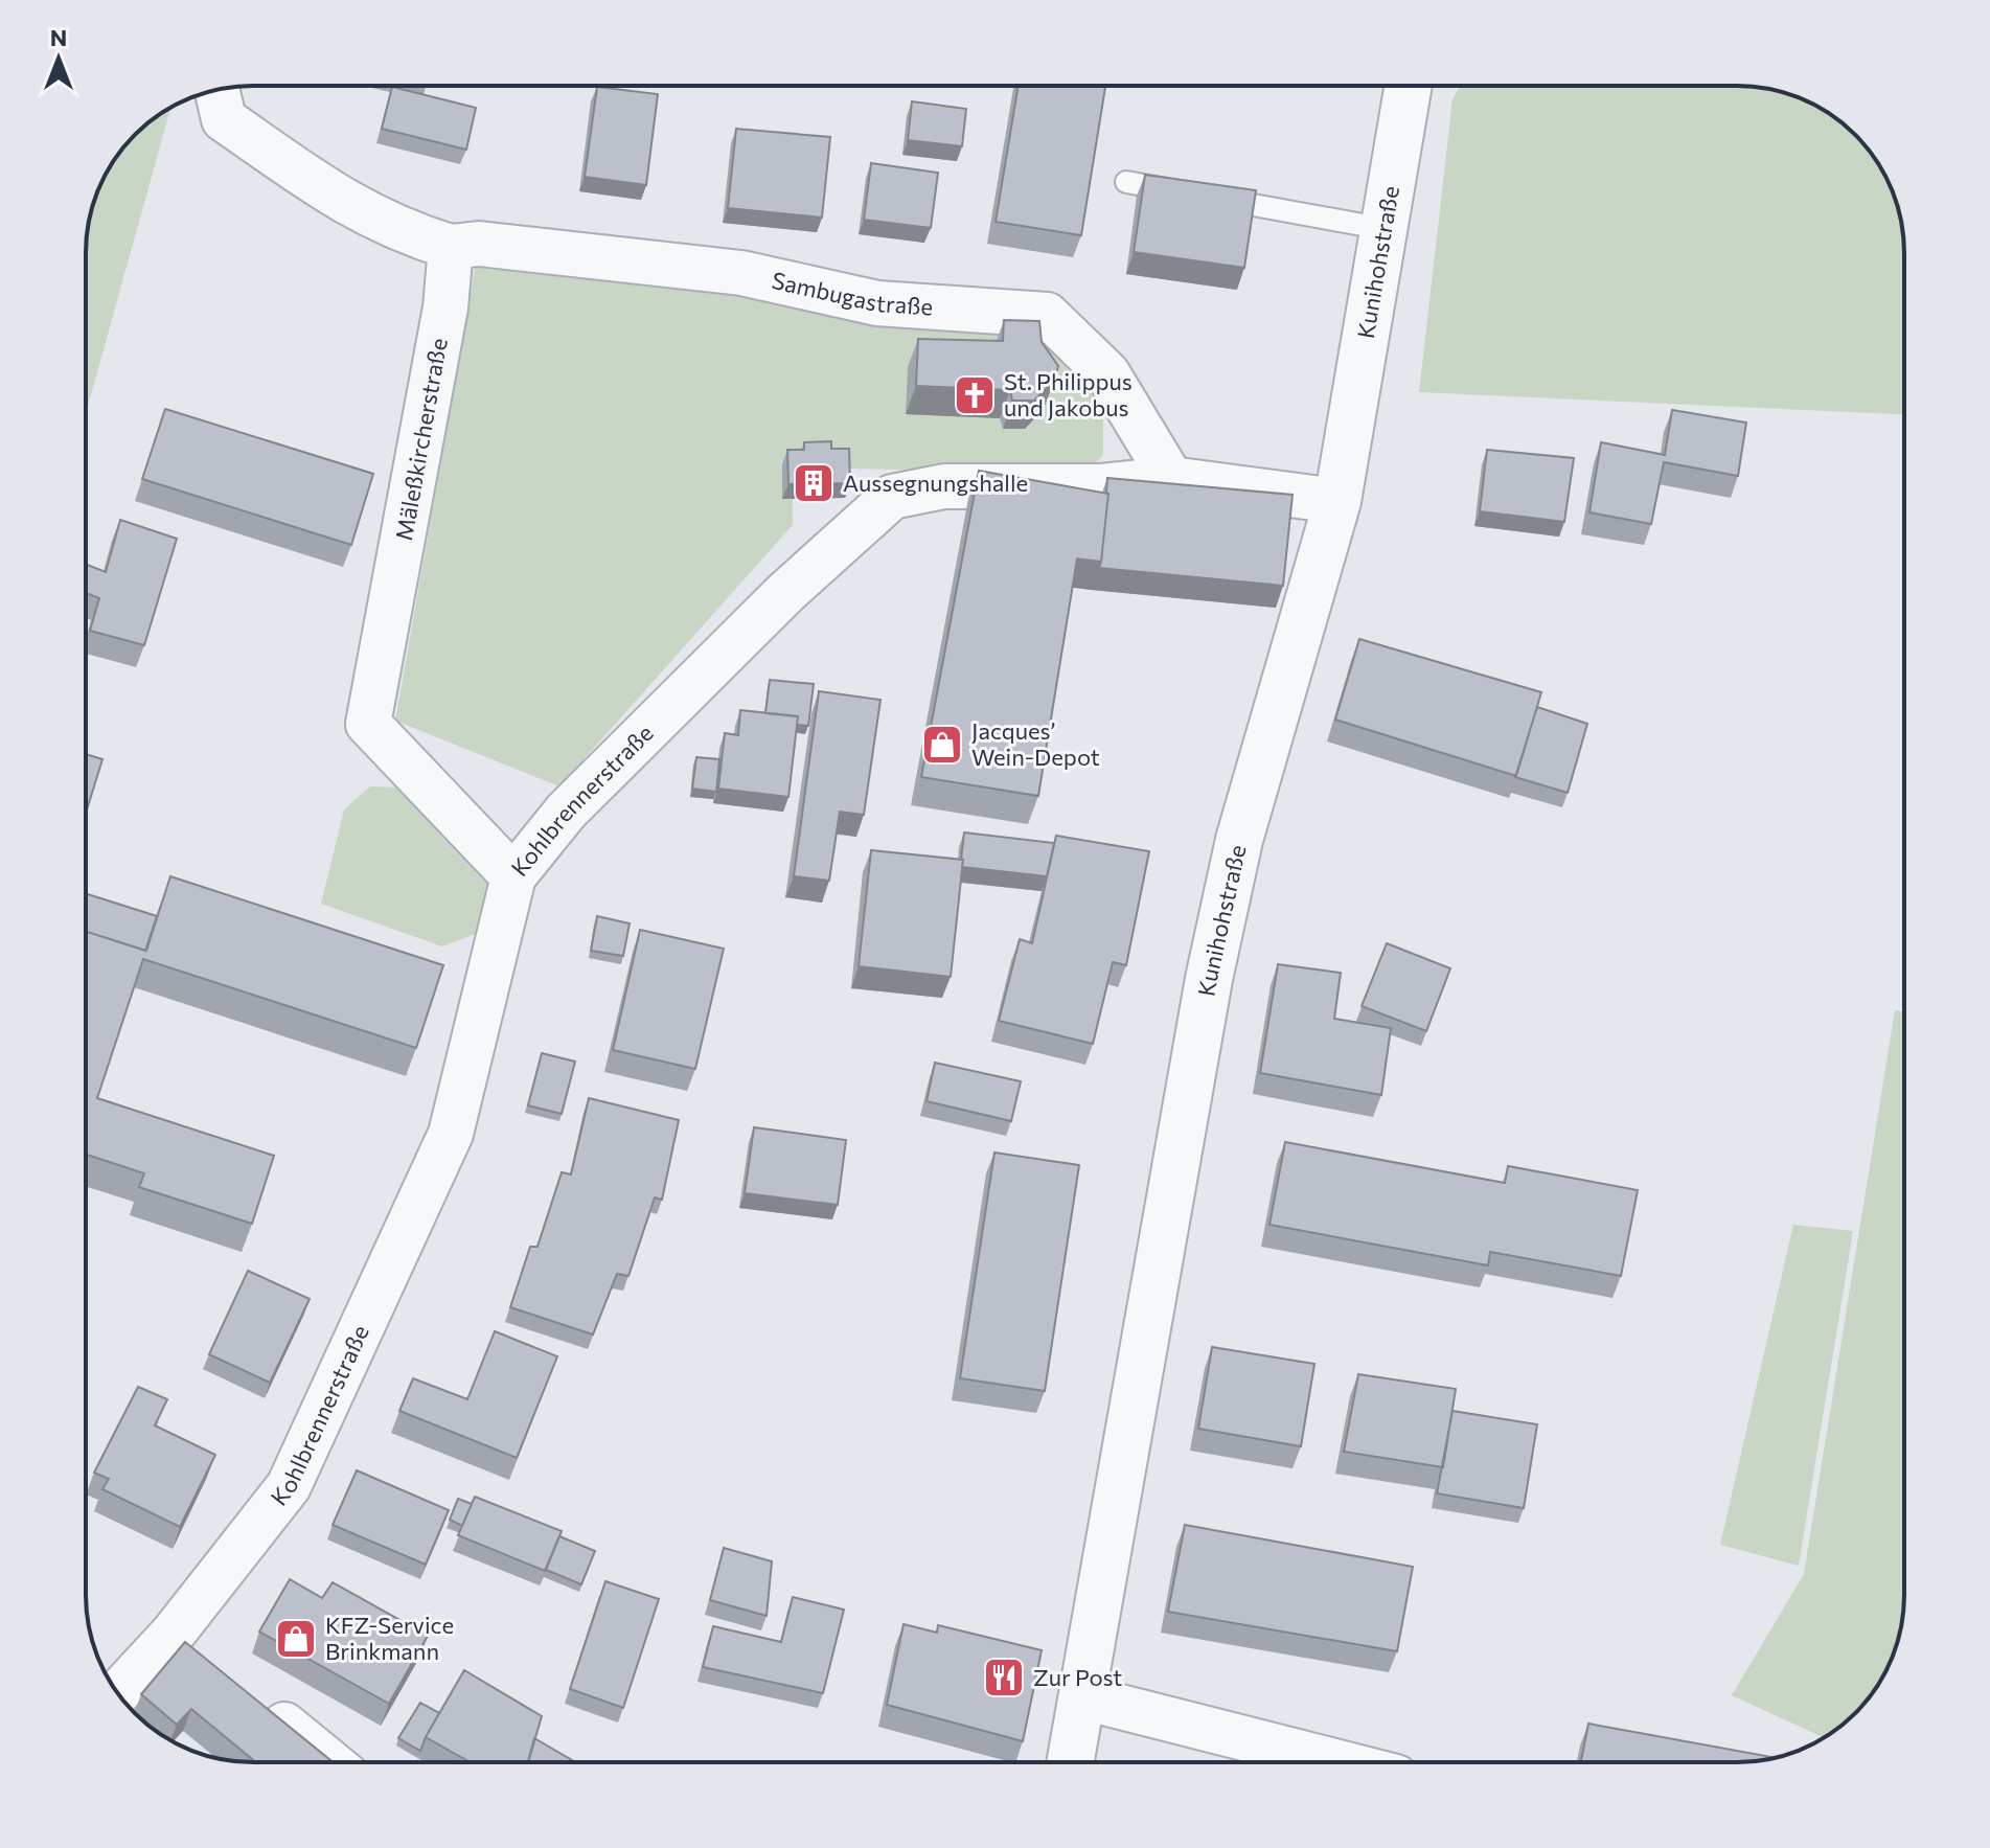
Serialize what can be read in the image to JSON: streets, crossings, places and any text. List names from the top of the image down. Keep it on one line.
{"streets":{"street":["Kunihohstraße","Sambugastraße","Mäleßkircherstraße","Kohlbrennerstraße"]},"crossings":[["Kunihohstraße","Kohlbrennerstraße"],["Sambugastraße","Mäleßkircherstraße"],["Sambugastraße","Kohlbrennerstraße"],["Mäleßkircherstraße","Kohlbrennerstraße"]],"places":{"church":["St. Philippus und Jakobus"],"building":["Aussegnungshalle"],"shop":["Jacques’ Wein-Depot","KFZ-Service Brinkmann"],"restaurant":["Zur Post"]},"north":"top"}
